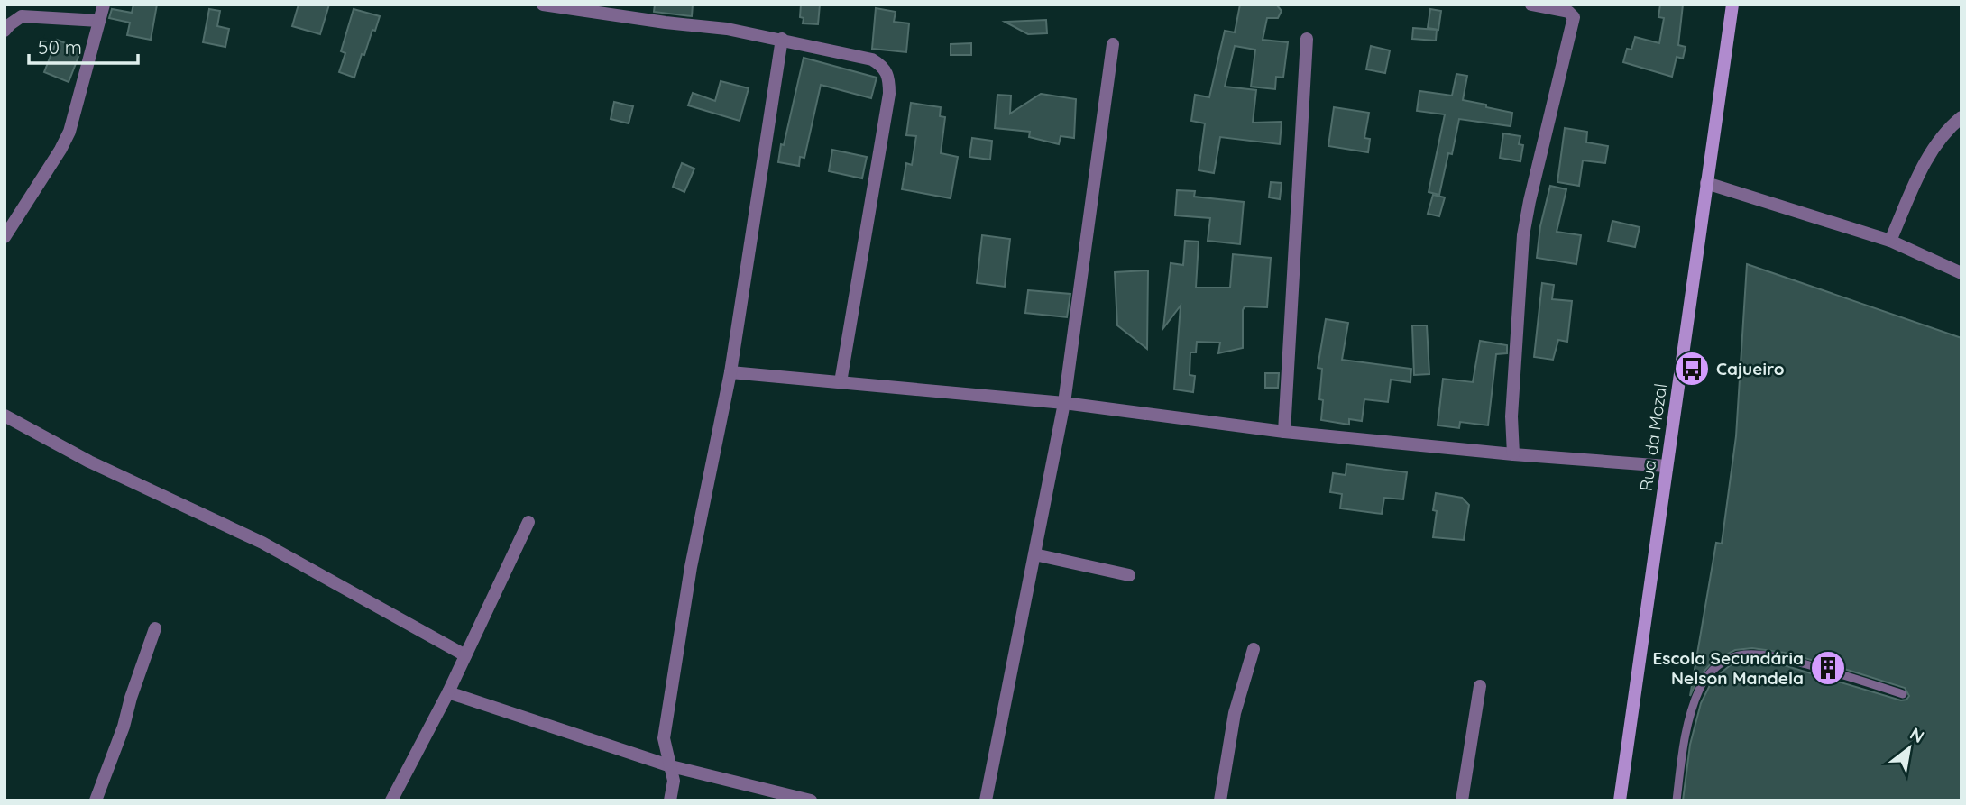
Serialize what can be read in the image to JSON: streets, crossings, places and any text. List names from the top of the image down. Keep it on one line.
{"streets":{"main road":["Rua da Mozal"]},"places":{"bus stop":["Cajueiro"],"building":["Escola Secundária Nelson Mandela"]},"scale_bar":"50 m","north":"top right"}
